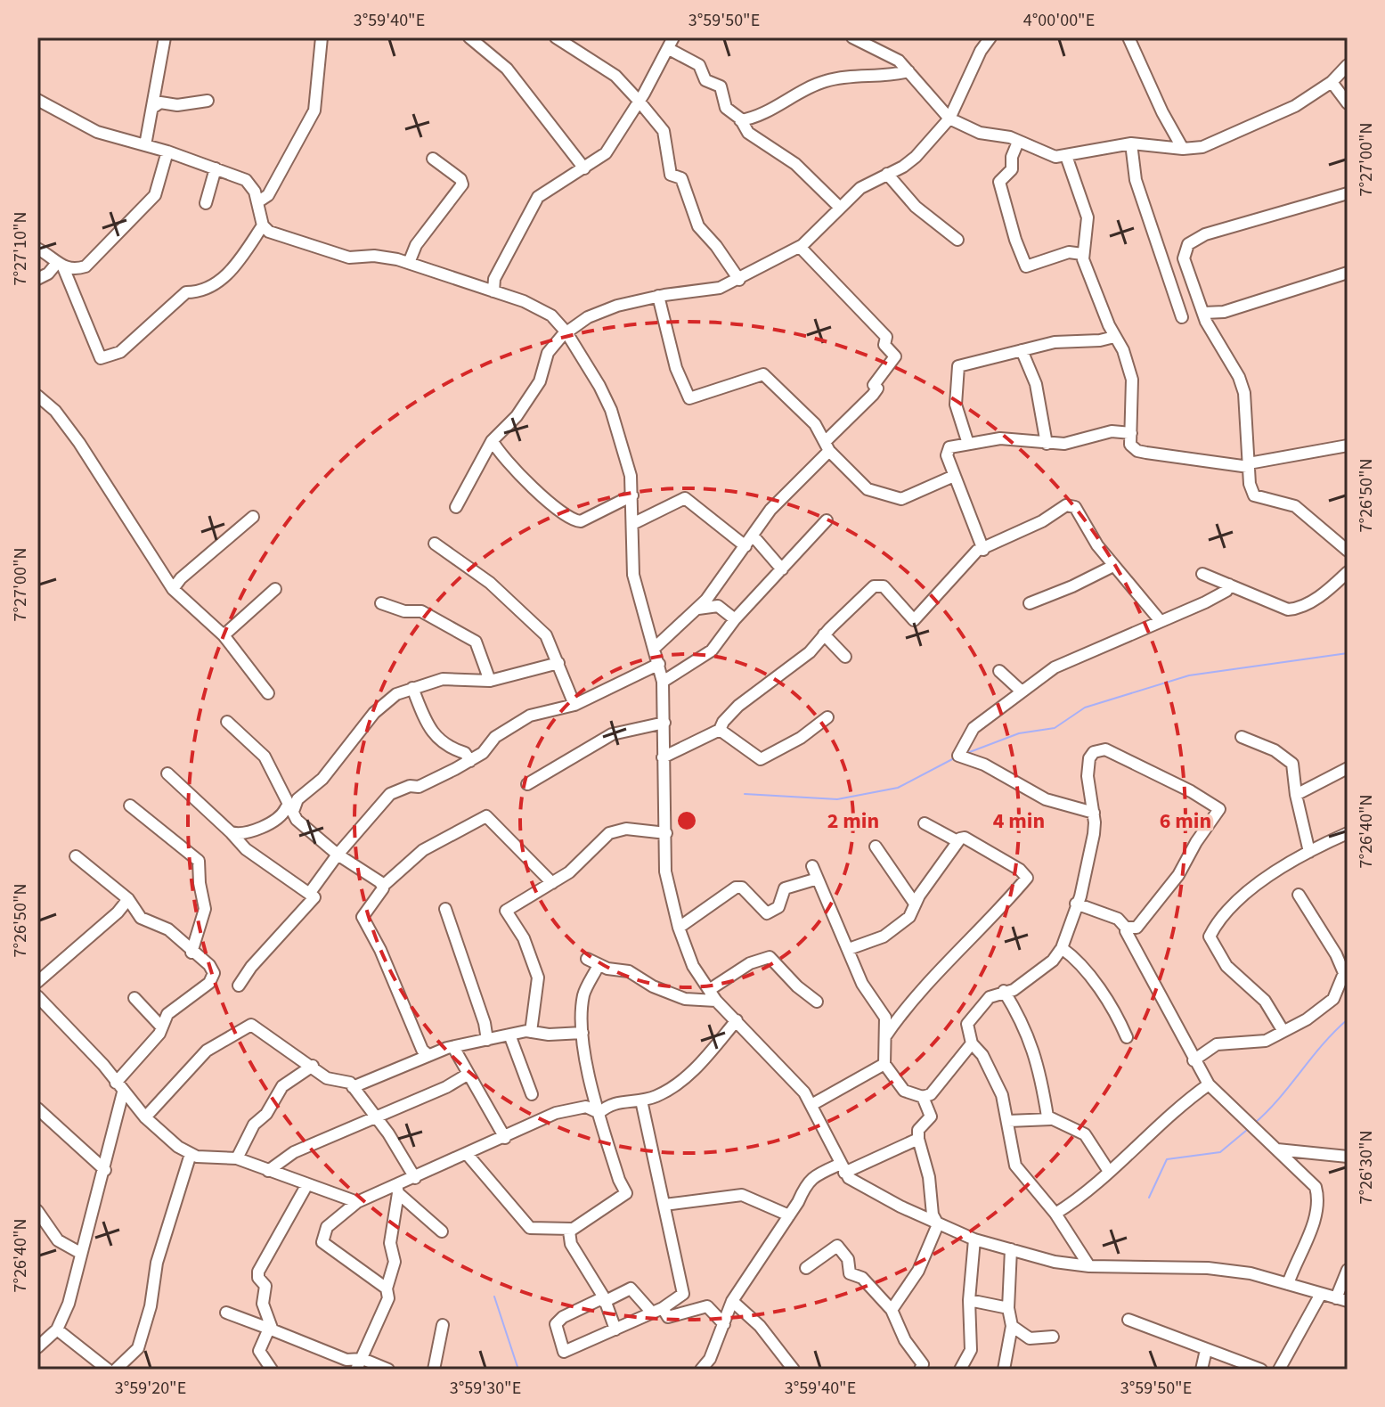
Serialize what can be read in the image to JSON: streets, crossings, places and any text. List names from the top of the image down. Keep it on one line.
{"coordinates":["3°59'40\"E","3°59'50\"E","4°00'00\"E","7°27'00\"N","7°27'10\"N","7°26'50\"N","7°26'40\"N","7°26'30\"N","3°59'20\"E","3°59'30\"E"],"rings":["2 min","4 min","6 min"]}
